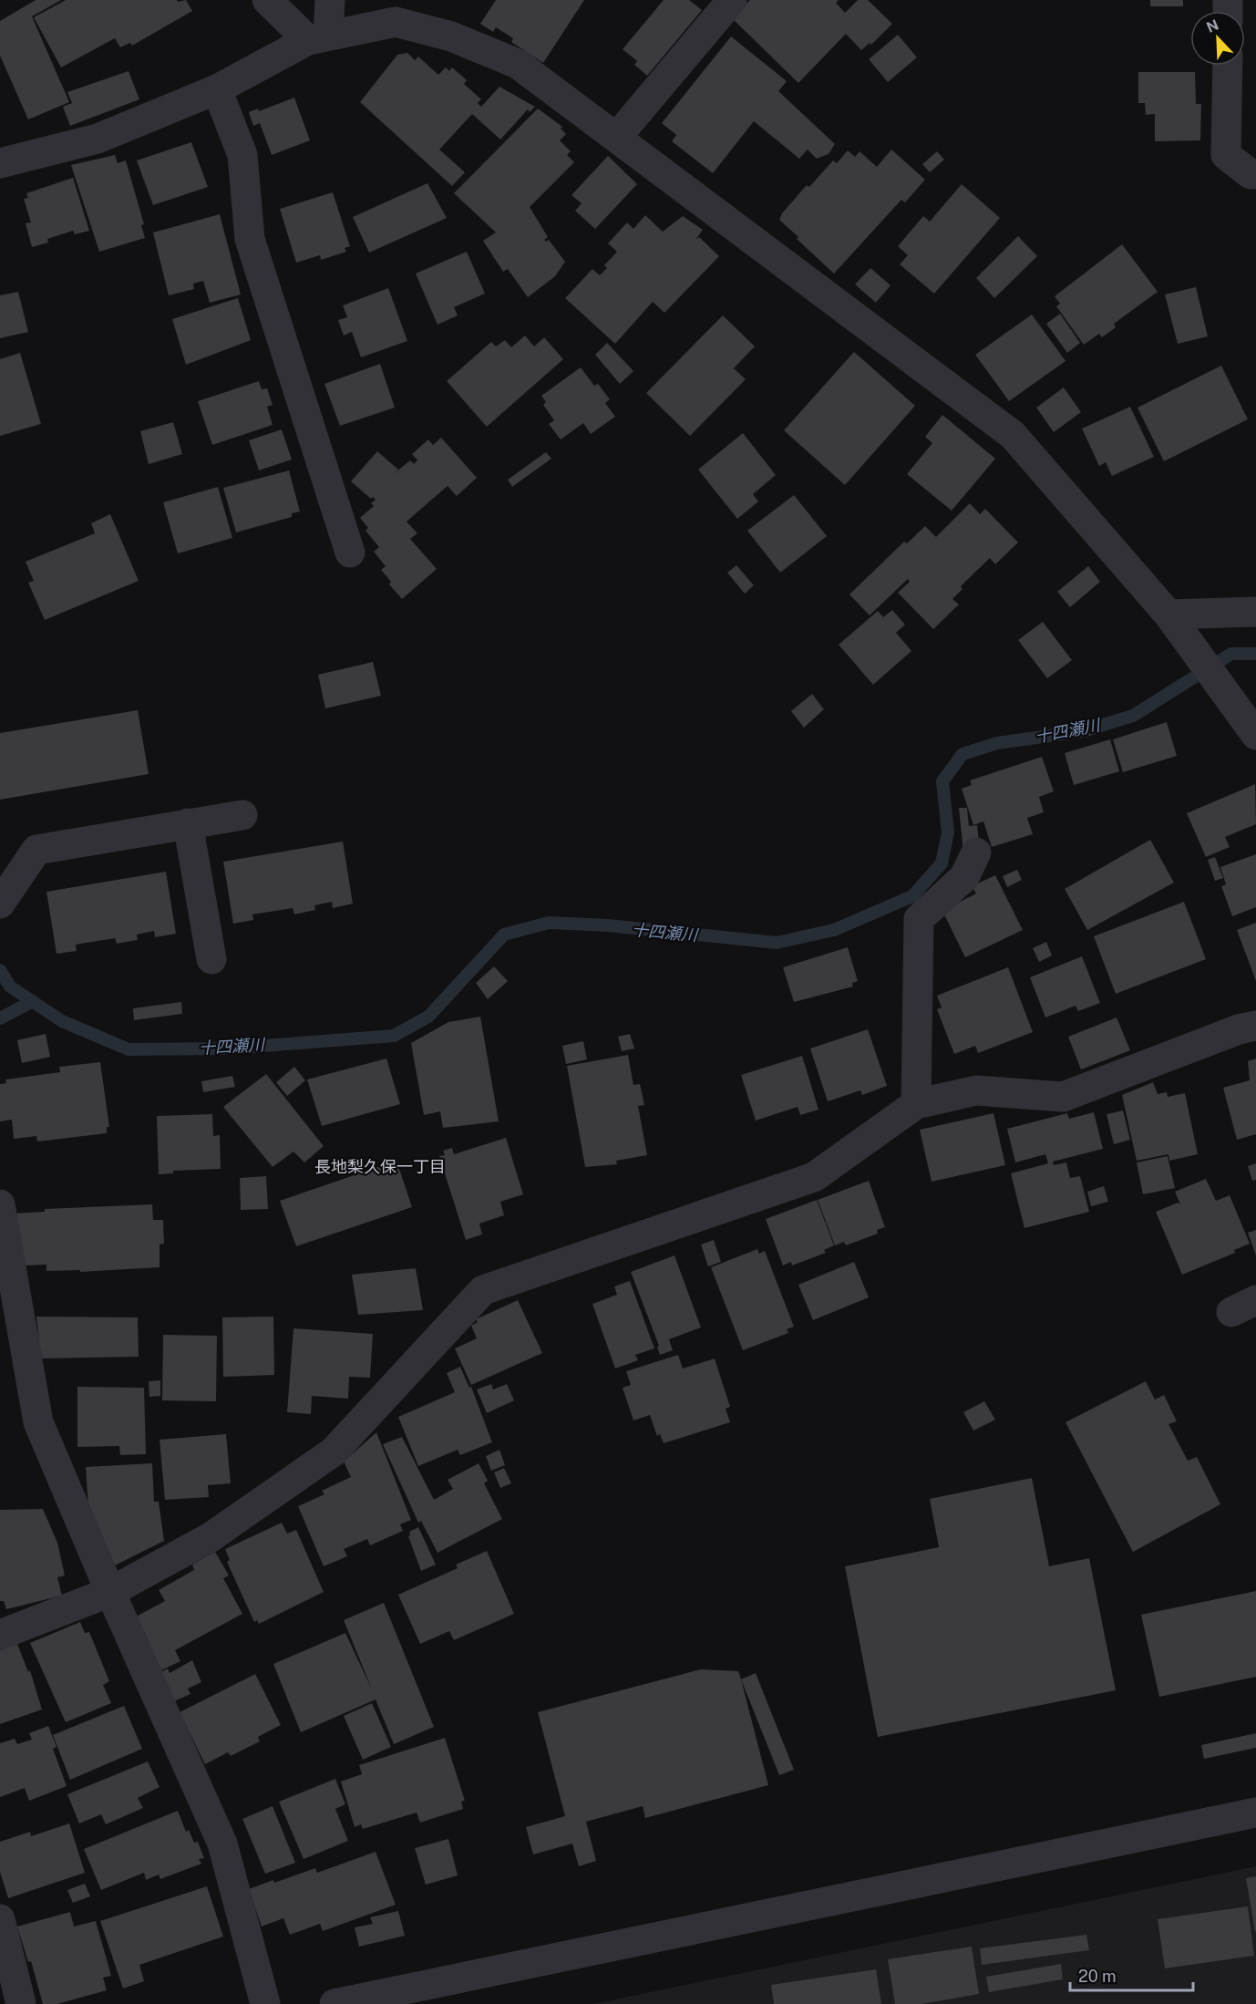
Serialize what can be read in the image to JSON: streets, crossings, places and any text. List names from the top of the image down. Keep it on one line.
{"districts":["長地梨久保一丁目"],"water":["十四瀬川"],"scale_bar":"20 m","north":"top left"}
